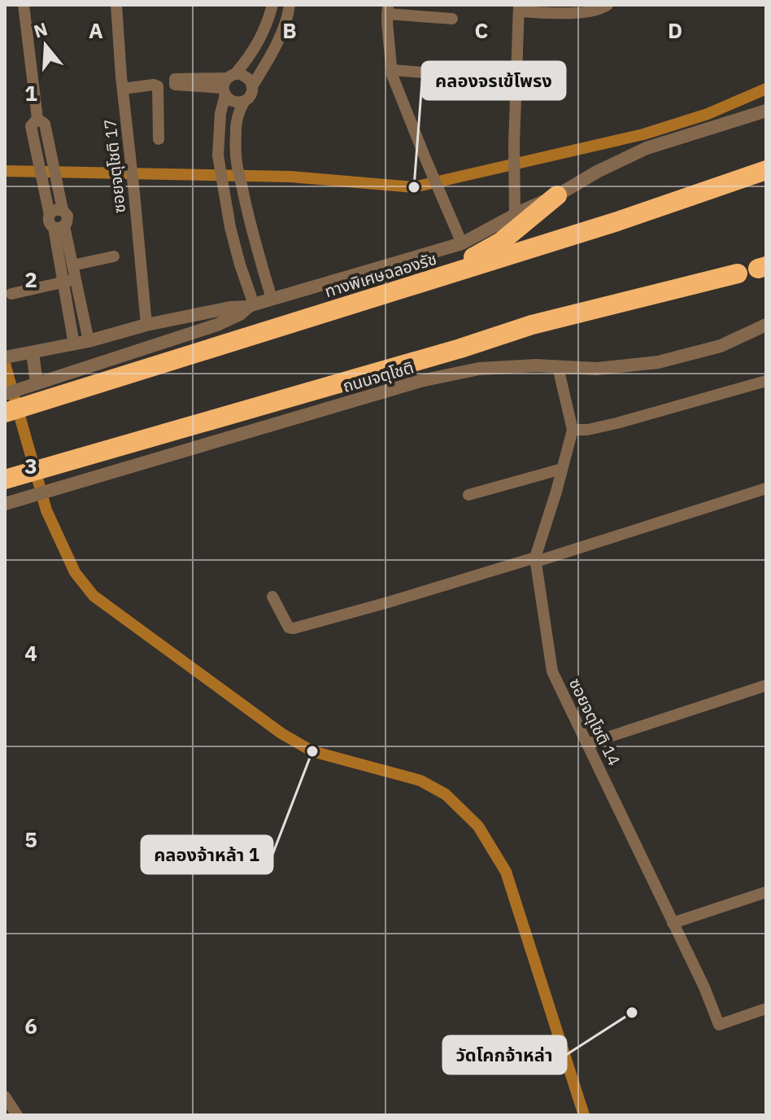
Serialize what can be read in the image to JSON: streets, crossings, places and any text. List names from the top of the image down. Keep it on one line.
{"streets":{"highway":["ทางพิเศษฉลองรัช"],"street":["ซอยจตุโชติ 17","ถนนจตุโชติ","ซอยจตุโชติ 14"]},"crossings":[["ถนนจตุโชติ","ซอยจตุโชติ 14"]],"places":["คลองจรเข้โพรง","คลองจ้าหล้า 1","วัดโคกจ้าหล่า"],"north":"top","grid":{"columns":["A","B","C","D"],"rows":["1","2","3","4","5","6"]}}
